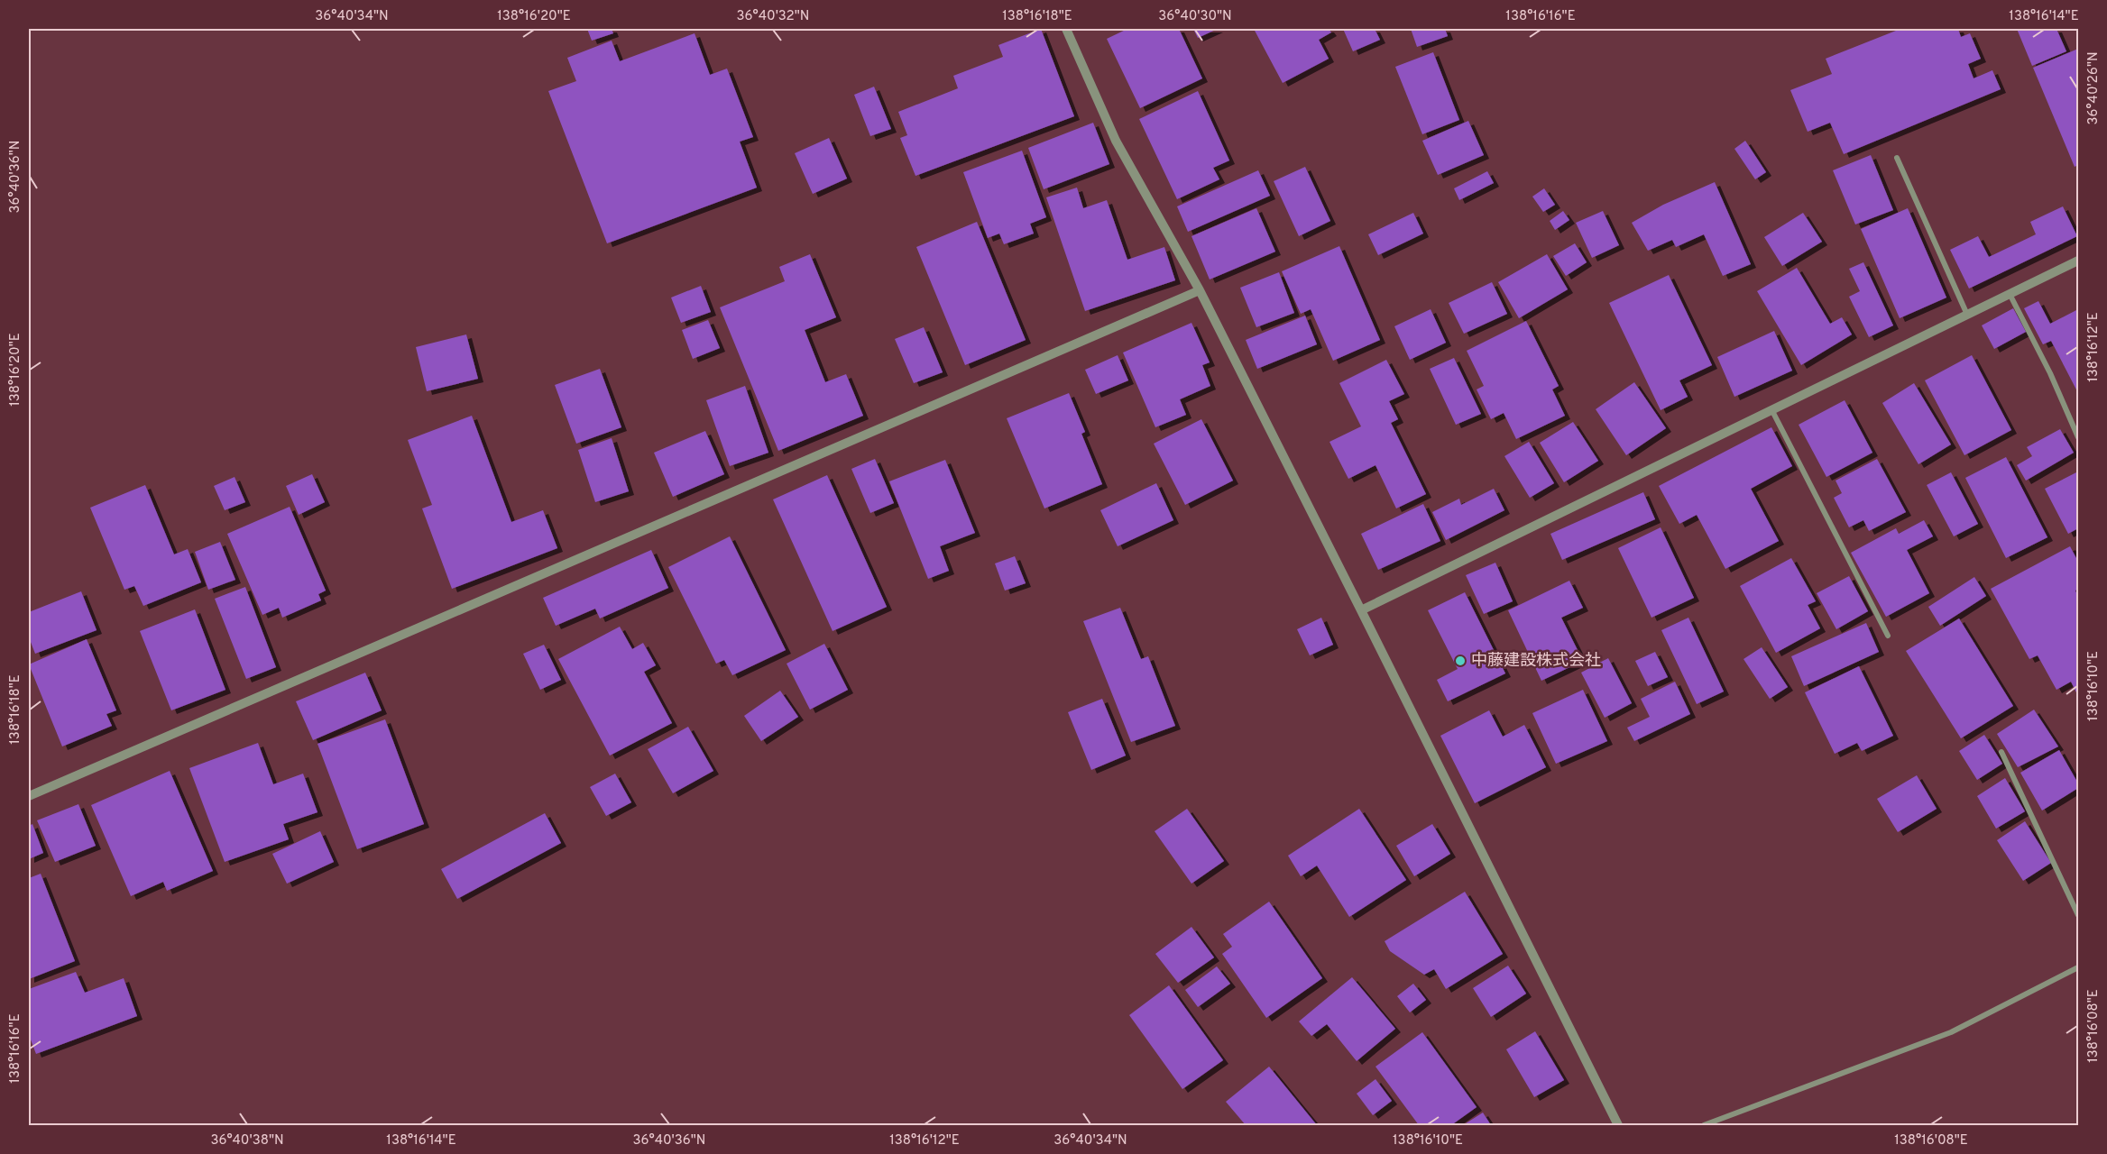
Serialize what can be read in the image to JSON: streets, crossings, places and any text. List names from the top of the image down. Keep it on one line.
{"places":["中藤建設株式会社"],"coordinates":["36°40'34\"N","138°16'20\"E","36°40'32\"N","138°16'18\"E","36°40'30\"N","138°16'16\"E","138°16'14\"E","36°40'26\"N","36°40'36\"N","138°16'12\"E","138°16'10\"E","138°16'08\"E","36°40'38\"N"]}
